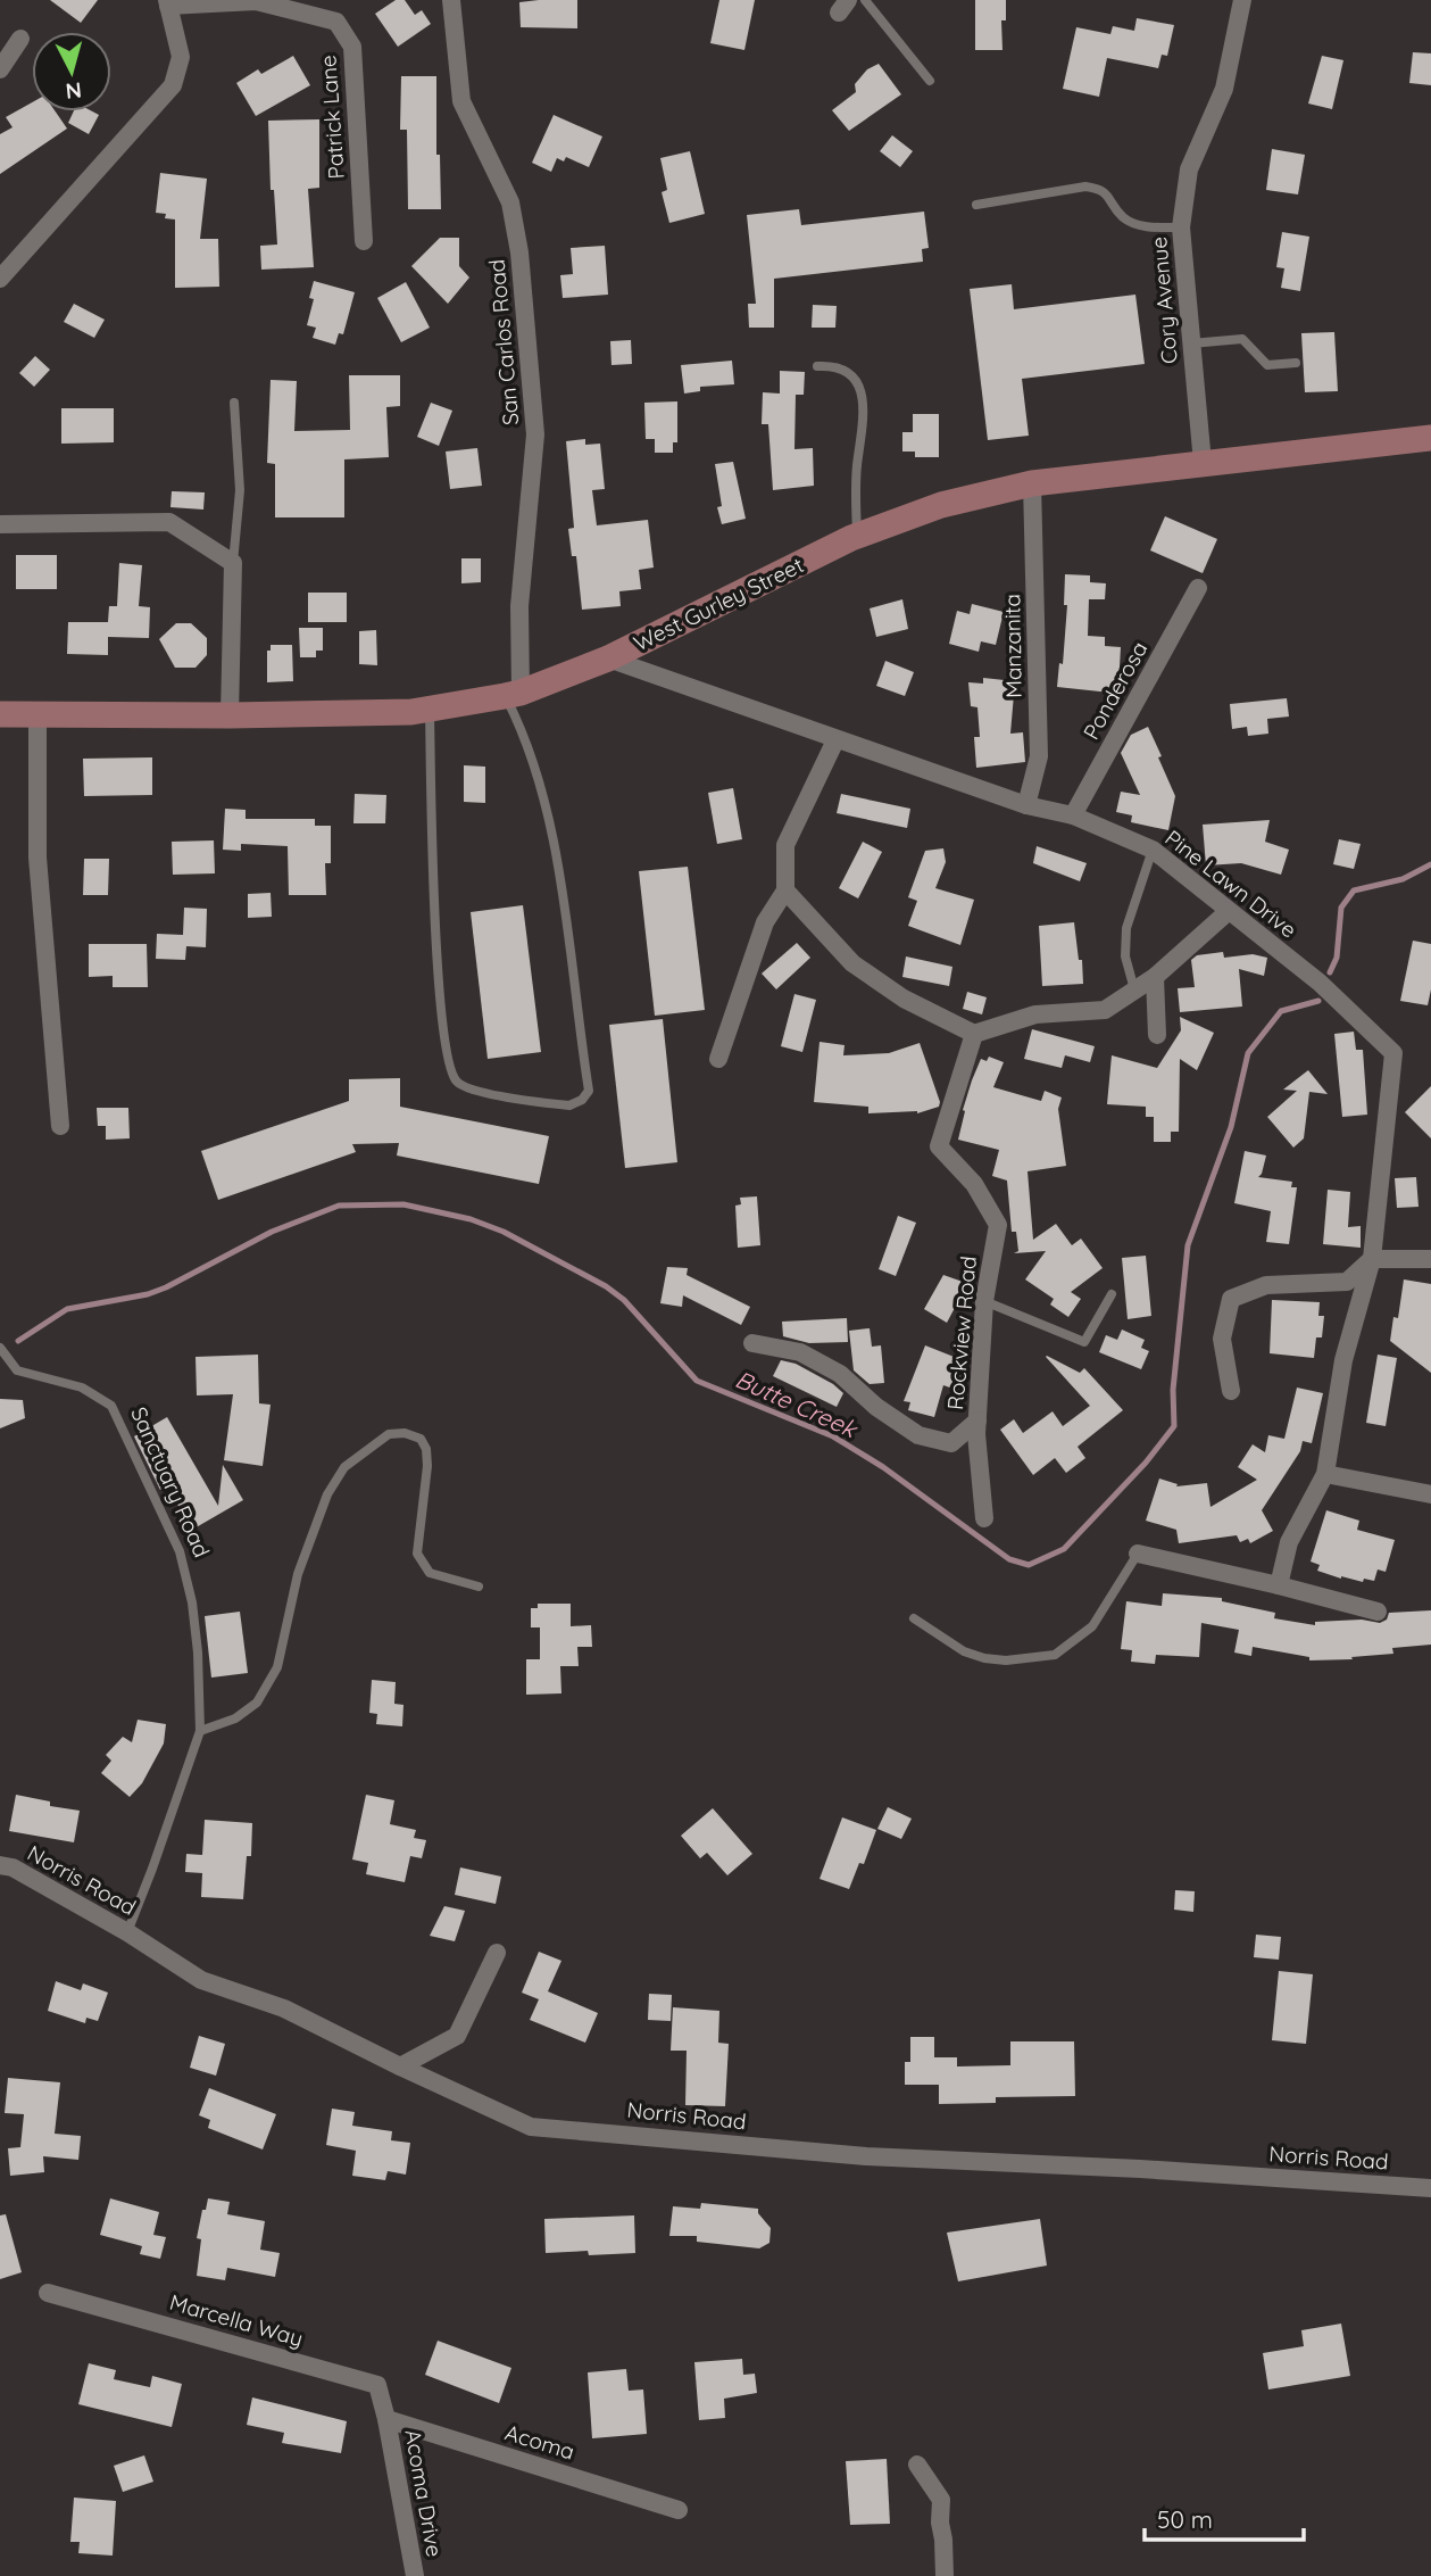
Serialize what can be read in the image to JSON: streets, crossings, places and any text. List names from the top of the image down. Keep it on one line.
{"streets":{"main road":["West Gurley Street"],"street":["Patrick Lane","Cory Avenue","San Carlos Road","Manzanita","Ponderosa","Pine Lawn Drive","Rockview Road","Norris Road","Marcella Way","Acoma","Acoma Drive"],"lane":["Sanctuary Road"]},"crossings":[["Cory Avenue","West Gurley Street"],["San Carlos Road","West Gurley Street"],["West Gurley Street","Manzanita"],["West Gurley Street","Pine Lawn Drive"],["Manzanita","Pine Lawn Drive"],["Ponderosa","Pine Lawn Drive"],["Sanctuary Road","Norris Road"],["Marcella Way","Acoma"],["Marcella Way","Acoma Drive"],["Acoma","Acoma Drive"]],"water":["Butte Creek"],"scale_bar":"50 m","north":"bottom"}
